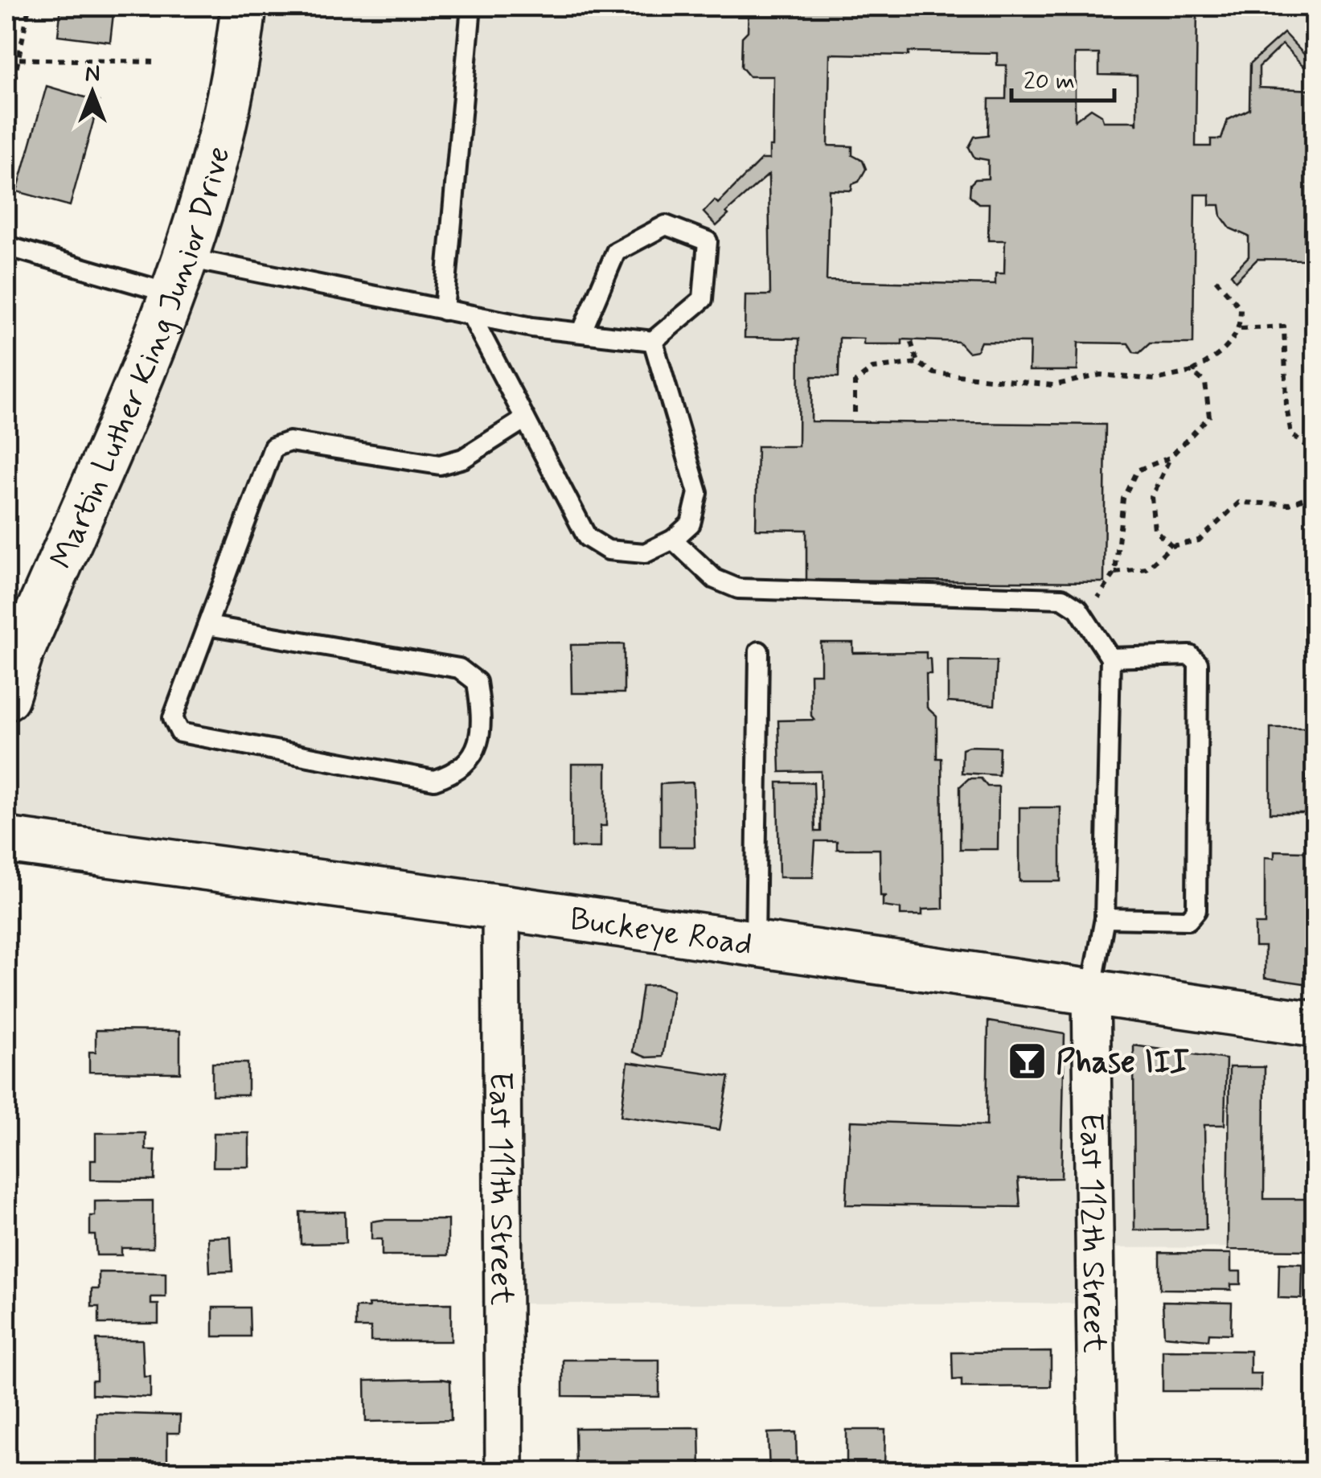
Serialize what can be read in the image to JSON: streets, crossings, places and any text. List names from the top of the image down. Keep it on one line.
{"streets":{"street":["Martin Luther King Junior Drive","Buckeye Road","East 111th Street","East 112th Street"]},"crossings":[["Buckeye Road","East 111th Street"],["Buckeye Road","East 112th Street"]],"places":{"bar":["Phase III"]},"scale_bar":"20 m","north":"top"}
